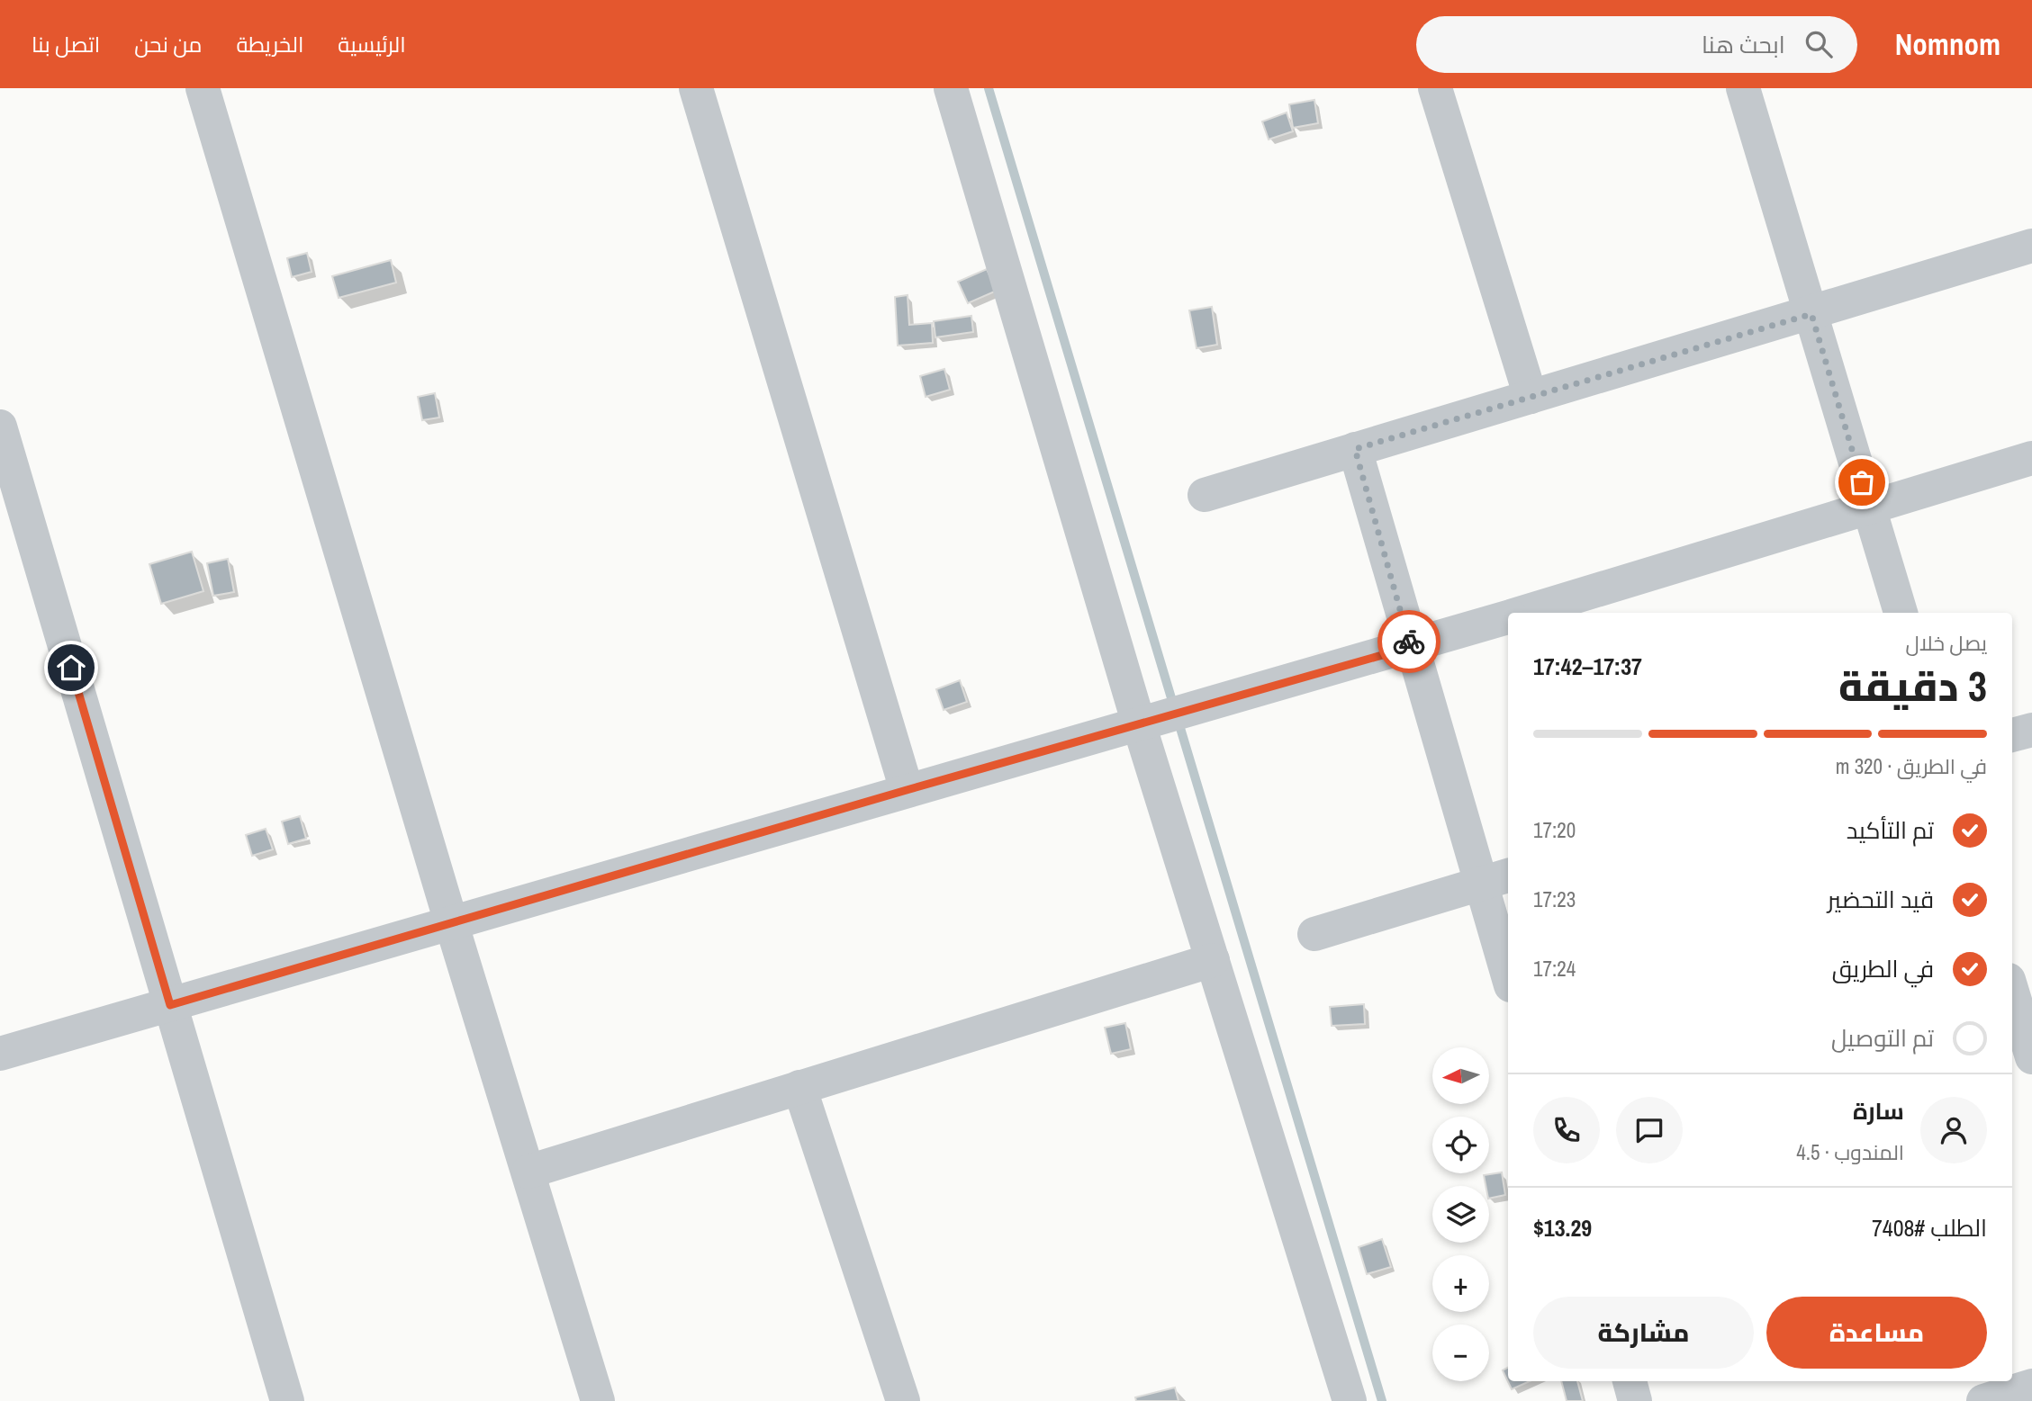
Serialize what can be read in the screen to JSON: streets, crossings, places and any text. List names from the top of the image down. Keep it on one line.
{"north":"left","page":{"header":"Nomnom","search":"ابحث هنا","nav":["الرئيسية","الخريطة","من نحن","اتصل بنا"],"heading":["3 دقيقة","يصل خلال","17:37–17:42"],"panel":["سارة","المندوب · 4.5","الطلب #7408","$13.29"],"bar":"في الطريق · 320 m","list":[["تم التأكيد","17:20"],["قيد التحضير","17:23"],["في الطريق","17:24"],"تم التوصيل"],"map_buttons":["+","−"],"buttons":["مساعدة","مشاركة"]}}
